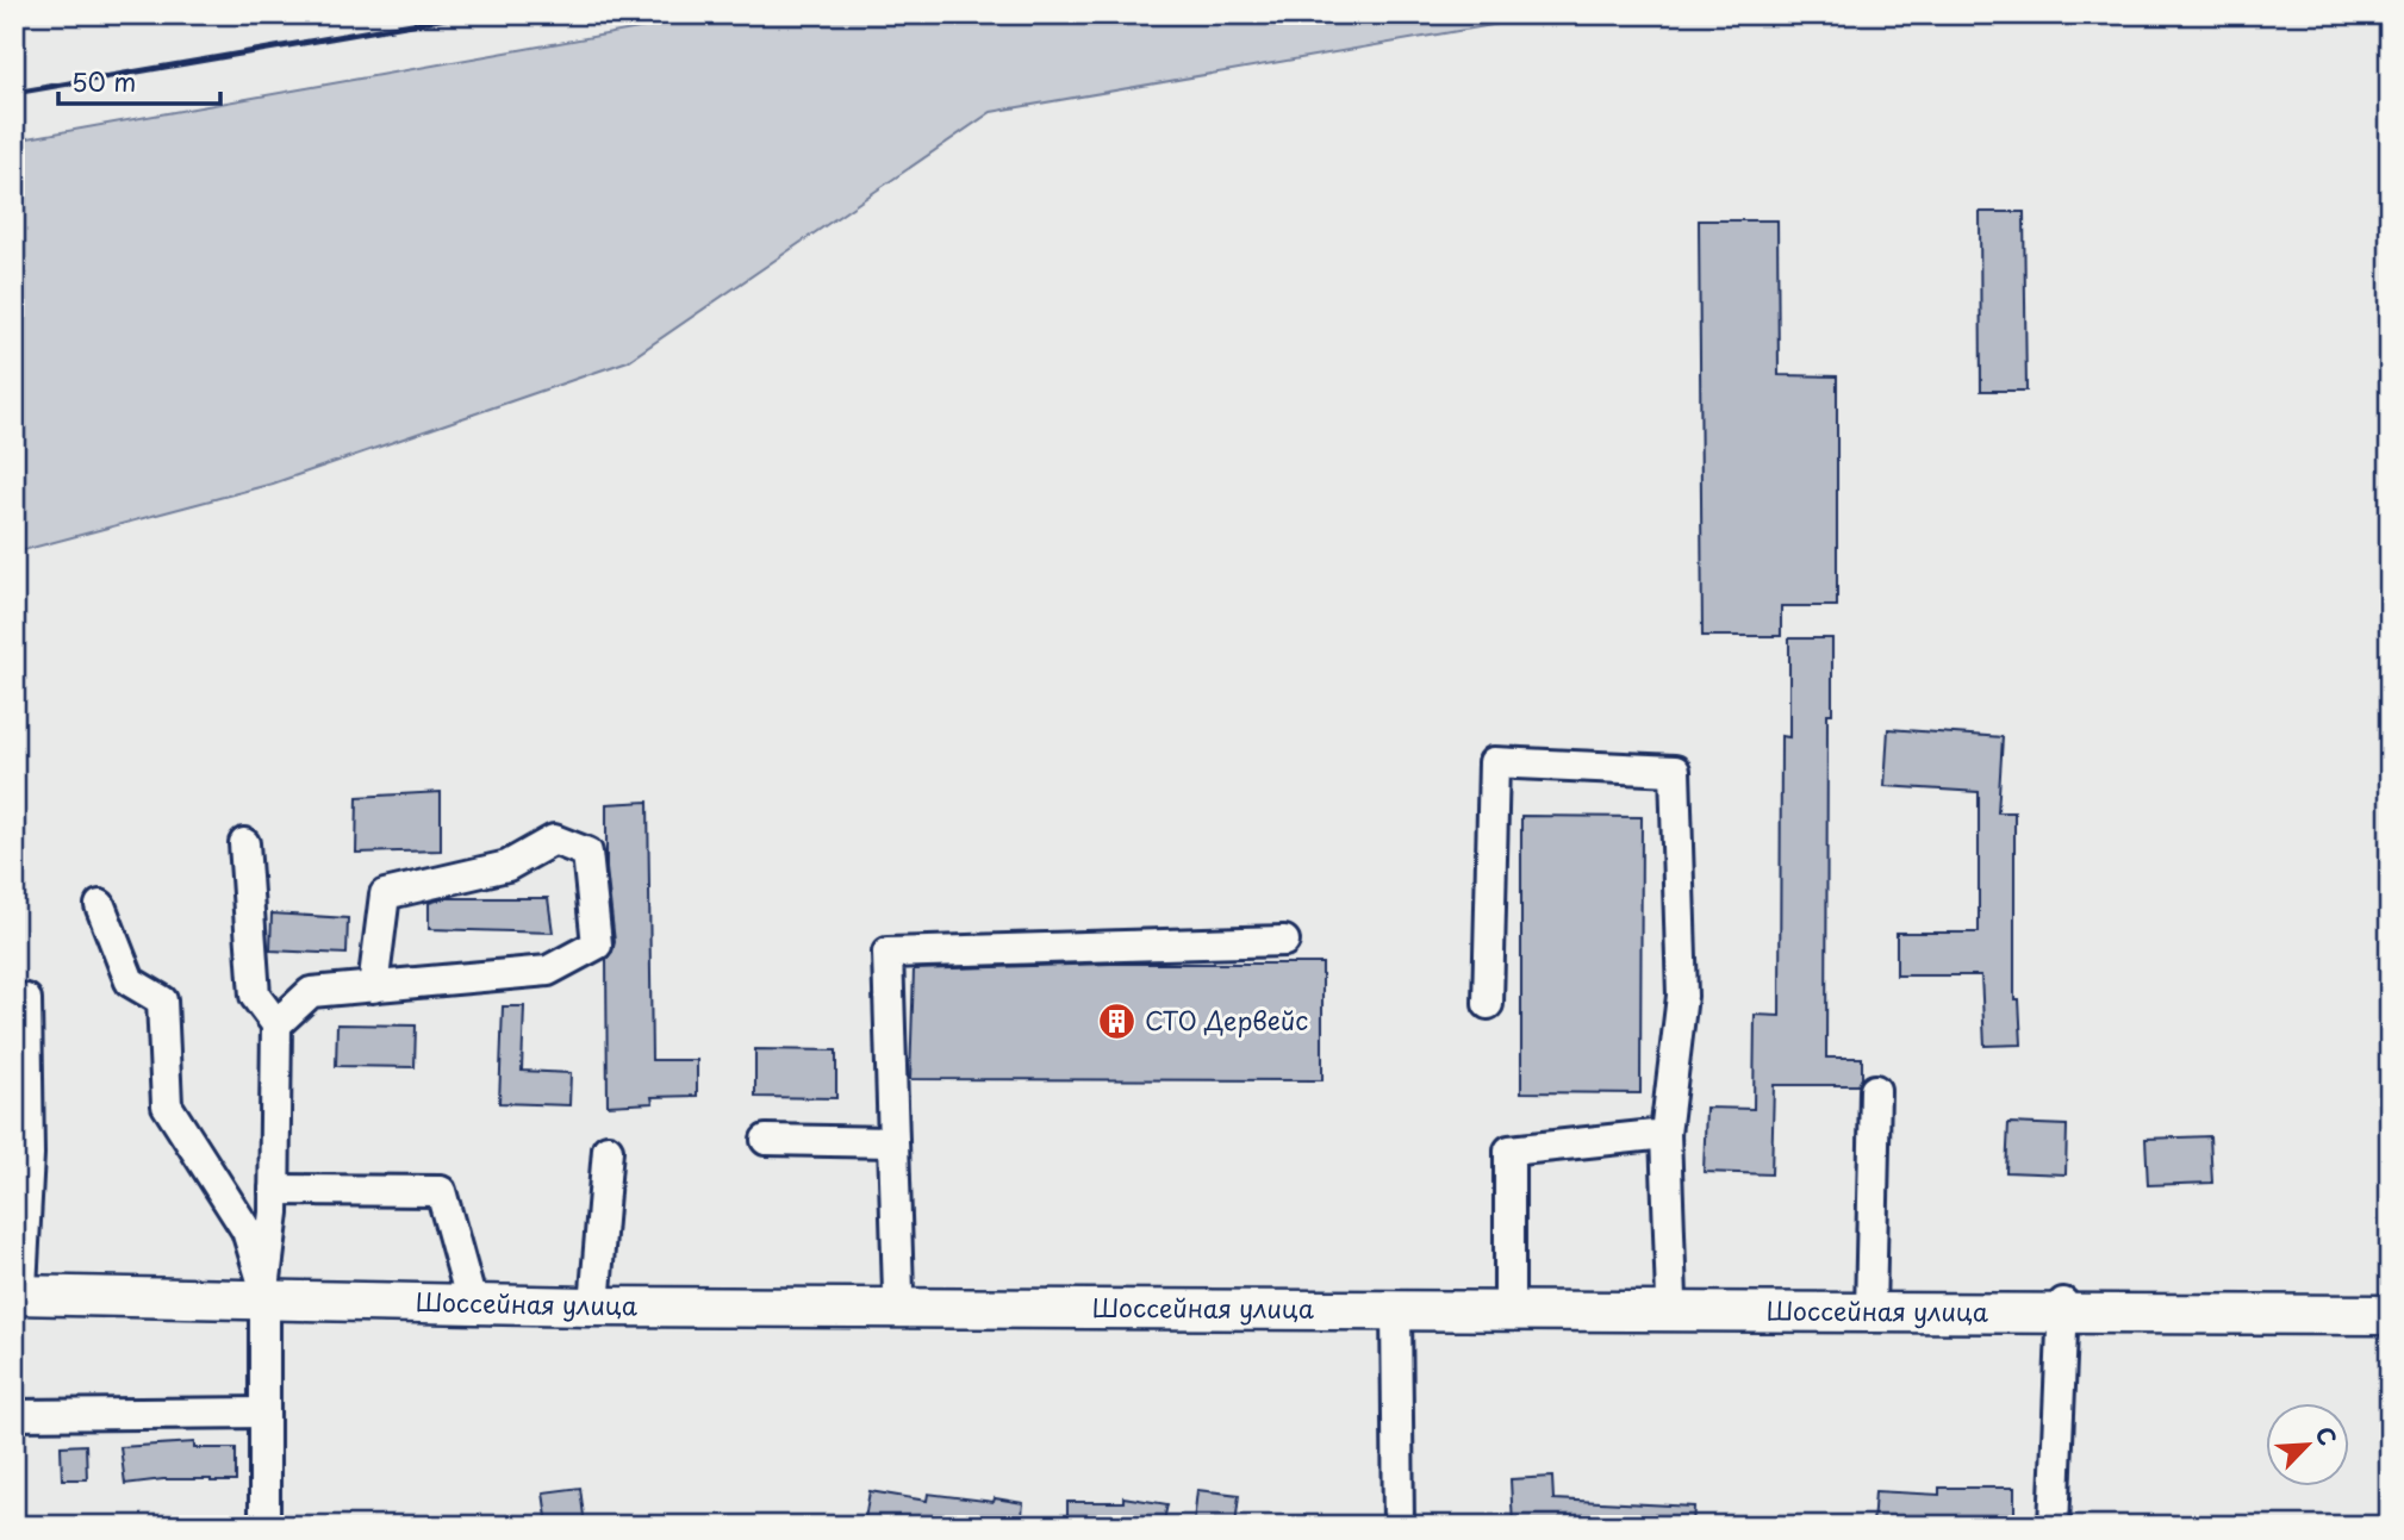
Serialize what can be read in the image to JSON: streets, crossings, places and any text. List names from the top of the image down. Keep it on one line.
{"streets":{"main road":["Шоссейная улица"]},"places":{"building":["СТО Дервейс"]},"scale_bar":"50 m","north":"top right"}
